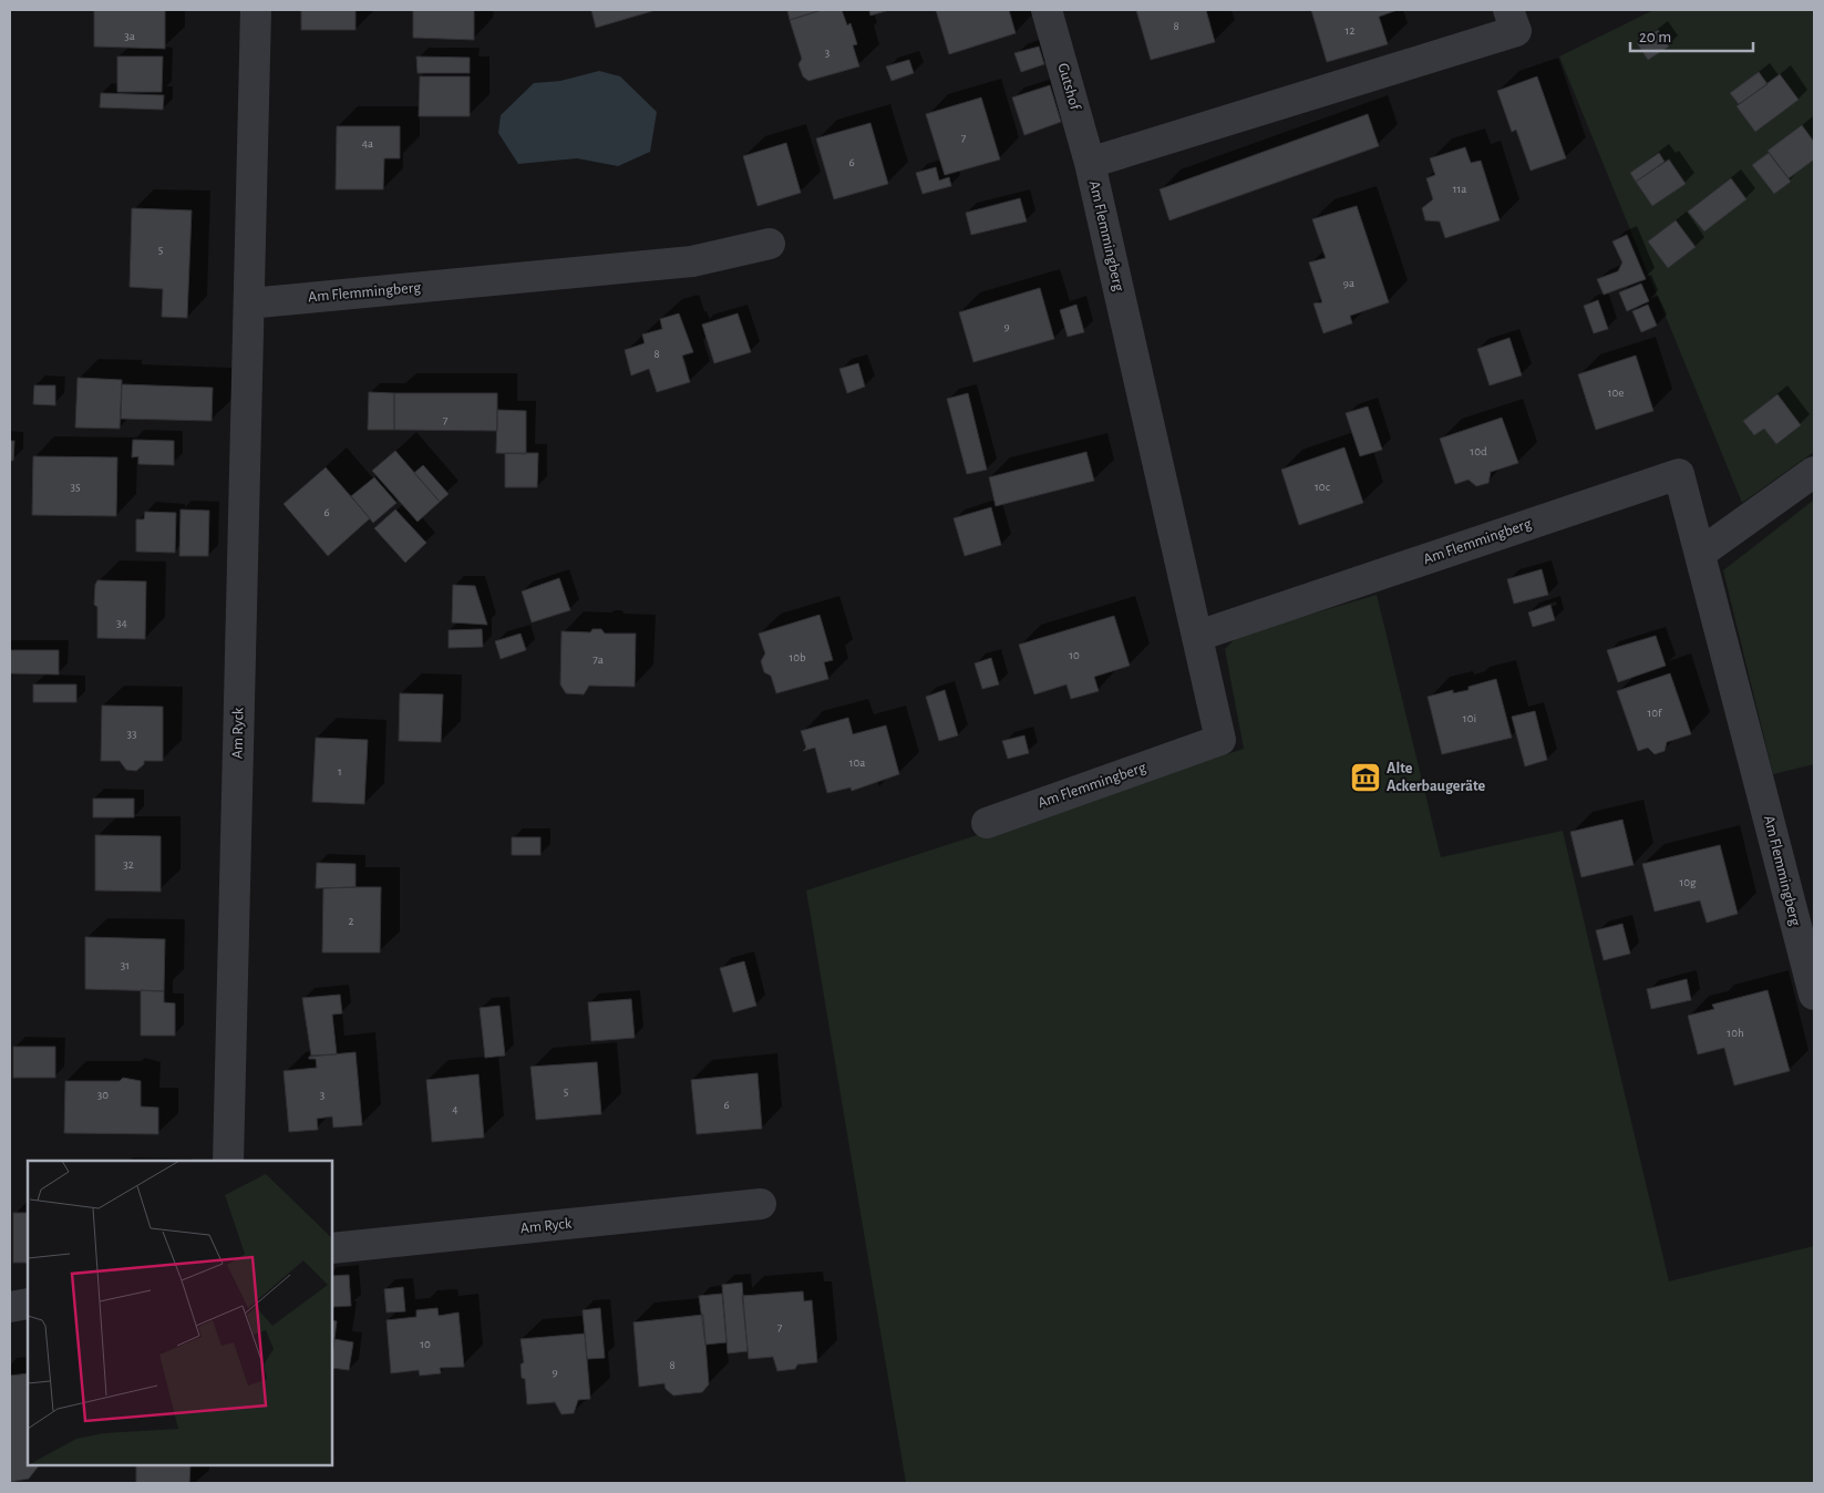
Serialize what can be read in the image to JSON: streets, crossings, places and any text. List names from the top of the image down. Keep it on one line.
{"streets":{"street":["Gutshof","Am Flemmingberg","Am Ryck"]},"crossings":[["Gutshof","Am Flemmingberg"],["Am Flemmingberg","Am Ryck"]],"places":{"museum":["Alte Ackerbaugeräte"]},"house_numbers":["8","12","3a","3","7","4a","6","11a","5","9a","9","8","10e","7","10d","35","10c","6","34","10","10b","7a","10f","10i","33","10a","1","32","10g","2","31","10h","5","30","3","6","4","7","10","8","9"],"scale_bar":"20 m"}
